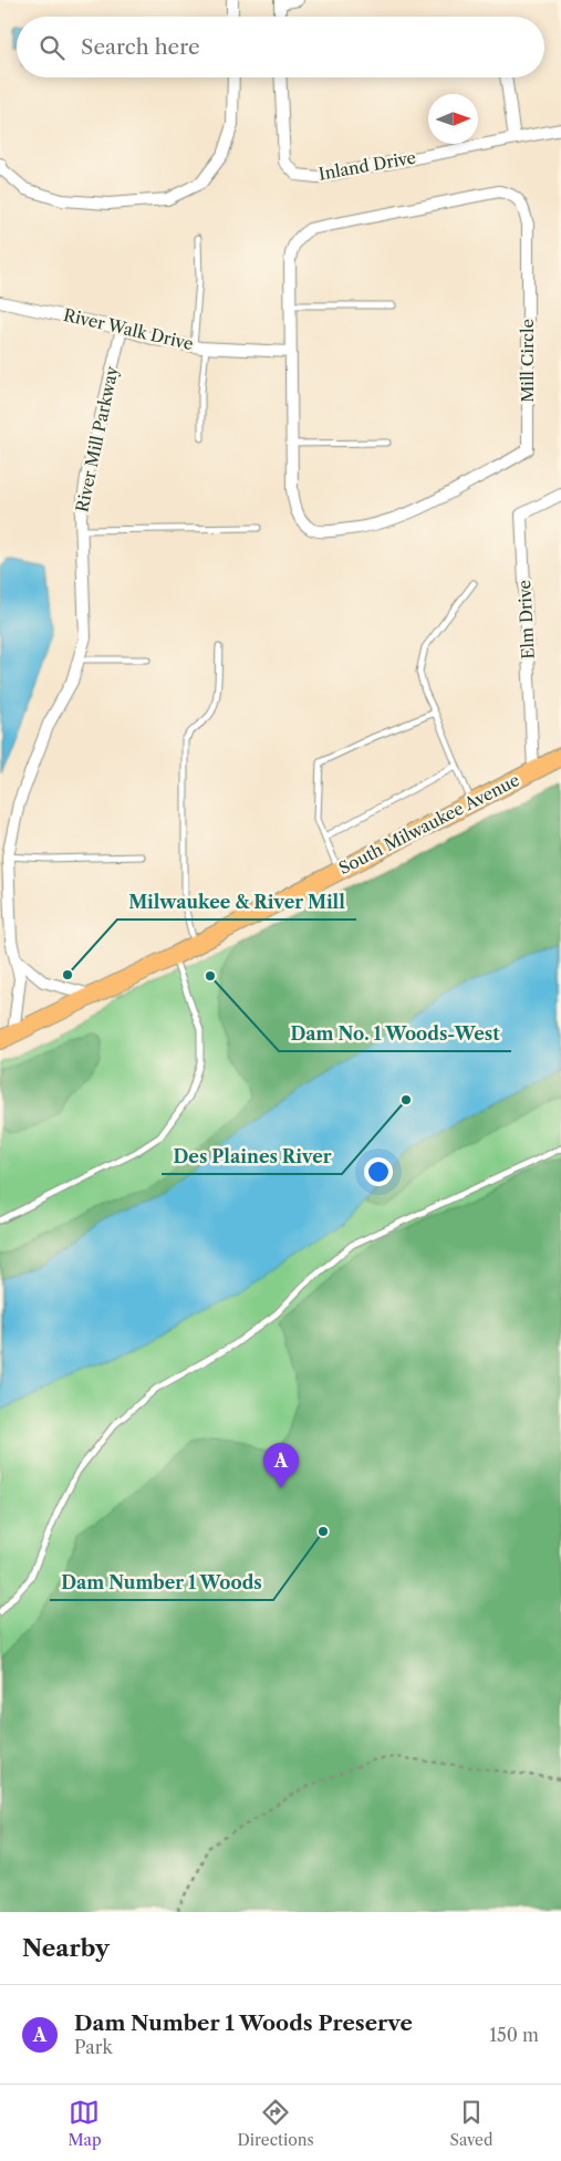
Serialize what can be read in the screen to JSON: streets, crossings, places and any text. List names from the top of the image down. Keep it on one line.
{"streets":{"main road":["South Milwaukee Avenue"],"street":["Inland Drive","River Walk Drive","Mill Circle","River Mill Parkway","Elm Drive"]},"crossings":[["River Walk Drive","Mill Circle"],["River Walk Drive","River Mill Parkway"],["River Mill Parkway","South Milwaukee Avenue"],["Elm Drive","South Milwaukee Avenue"]],"places":["Milwaukee & River Mill","Dam No. 1 Woods-West","Des Plaines River","Dam Number 1 Woods"],"north":"right","page":{"search":"Search here","pins":"A","heading":"Nearby","list":[{"mark":"A","name":"Dam Number 1 Woods Preserve","note":"Park","value":"150 m"}],"nav":["Map","Directions","Saved"]}}
